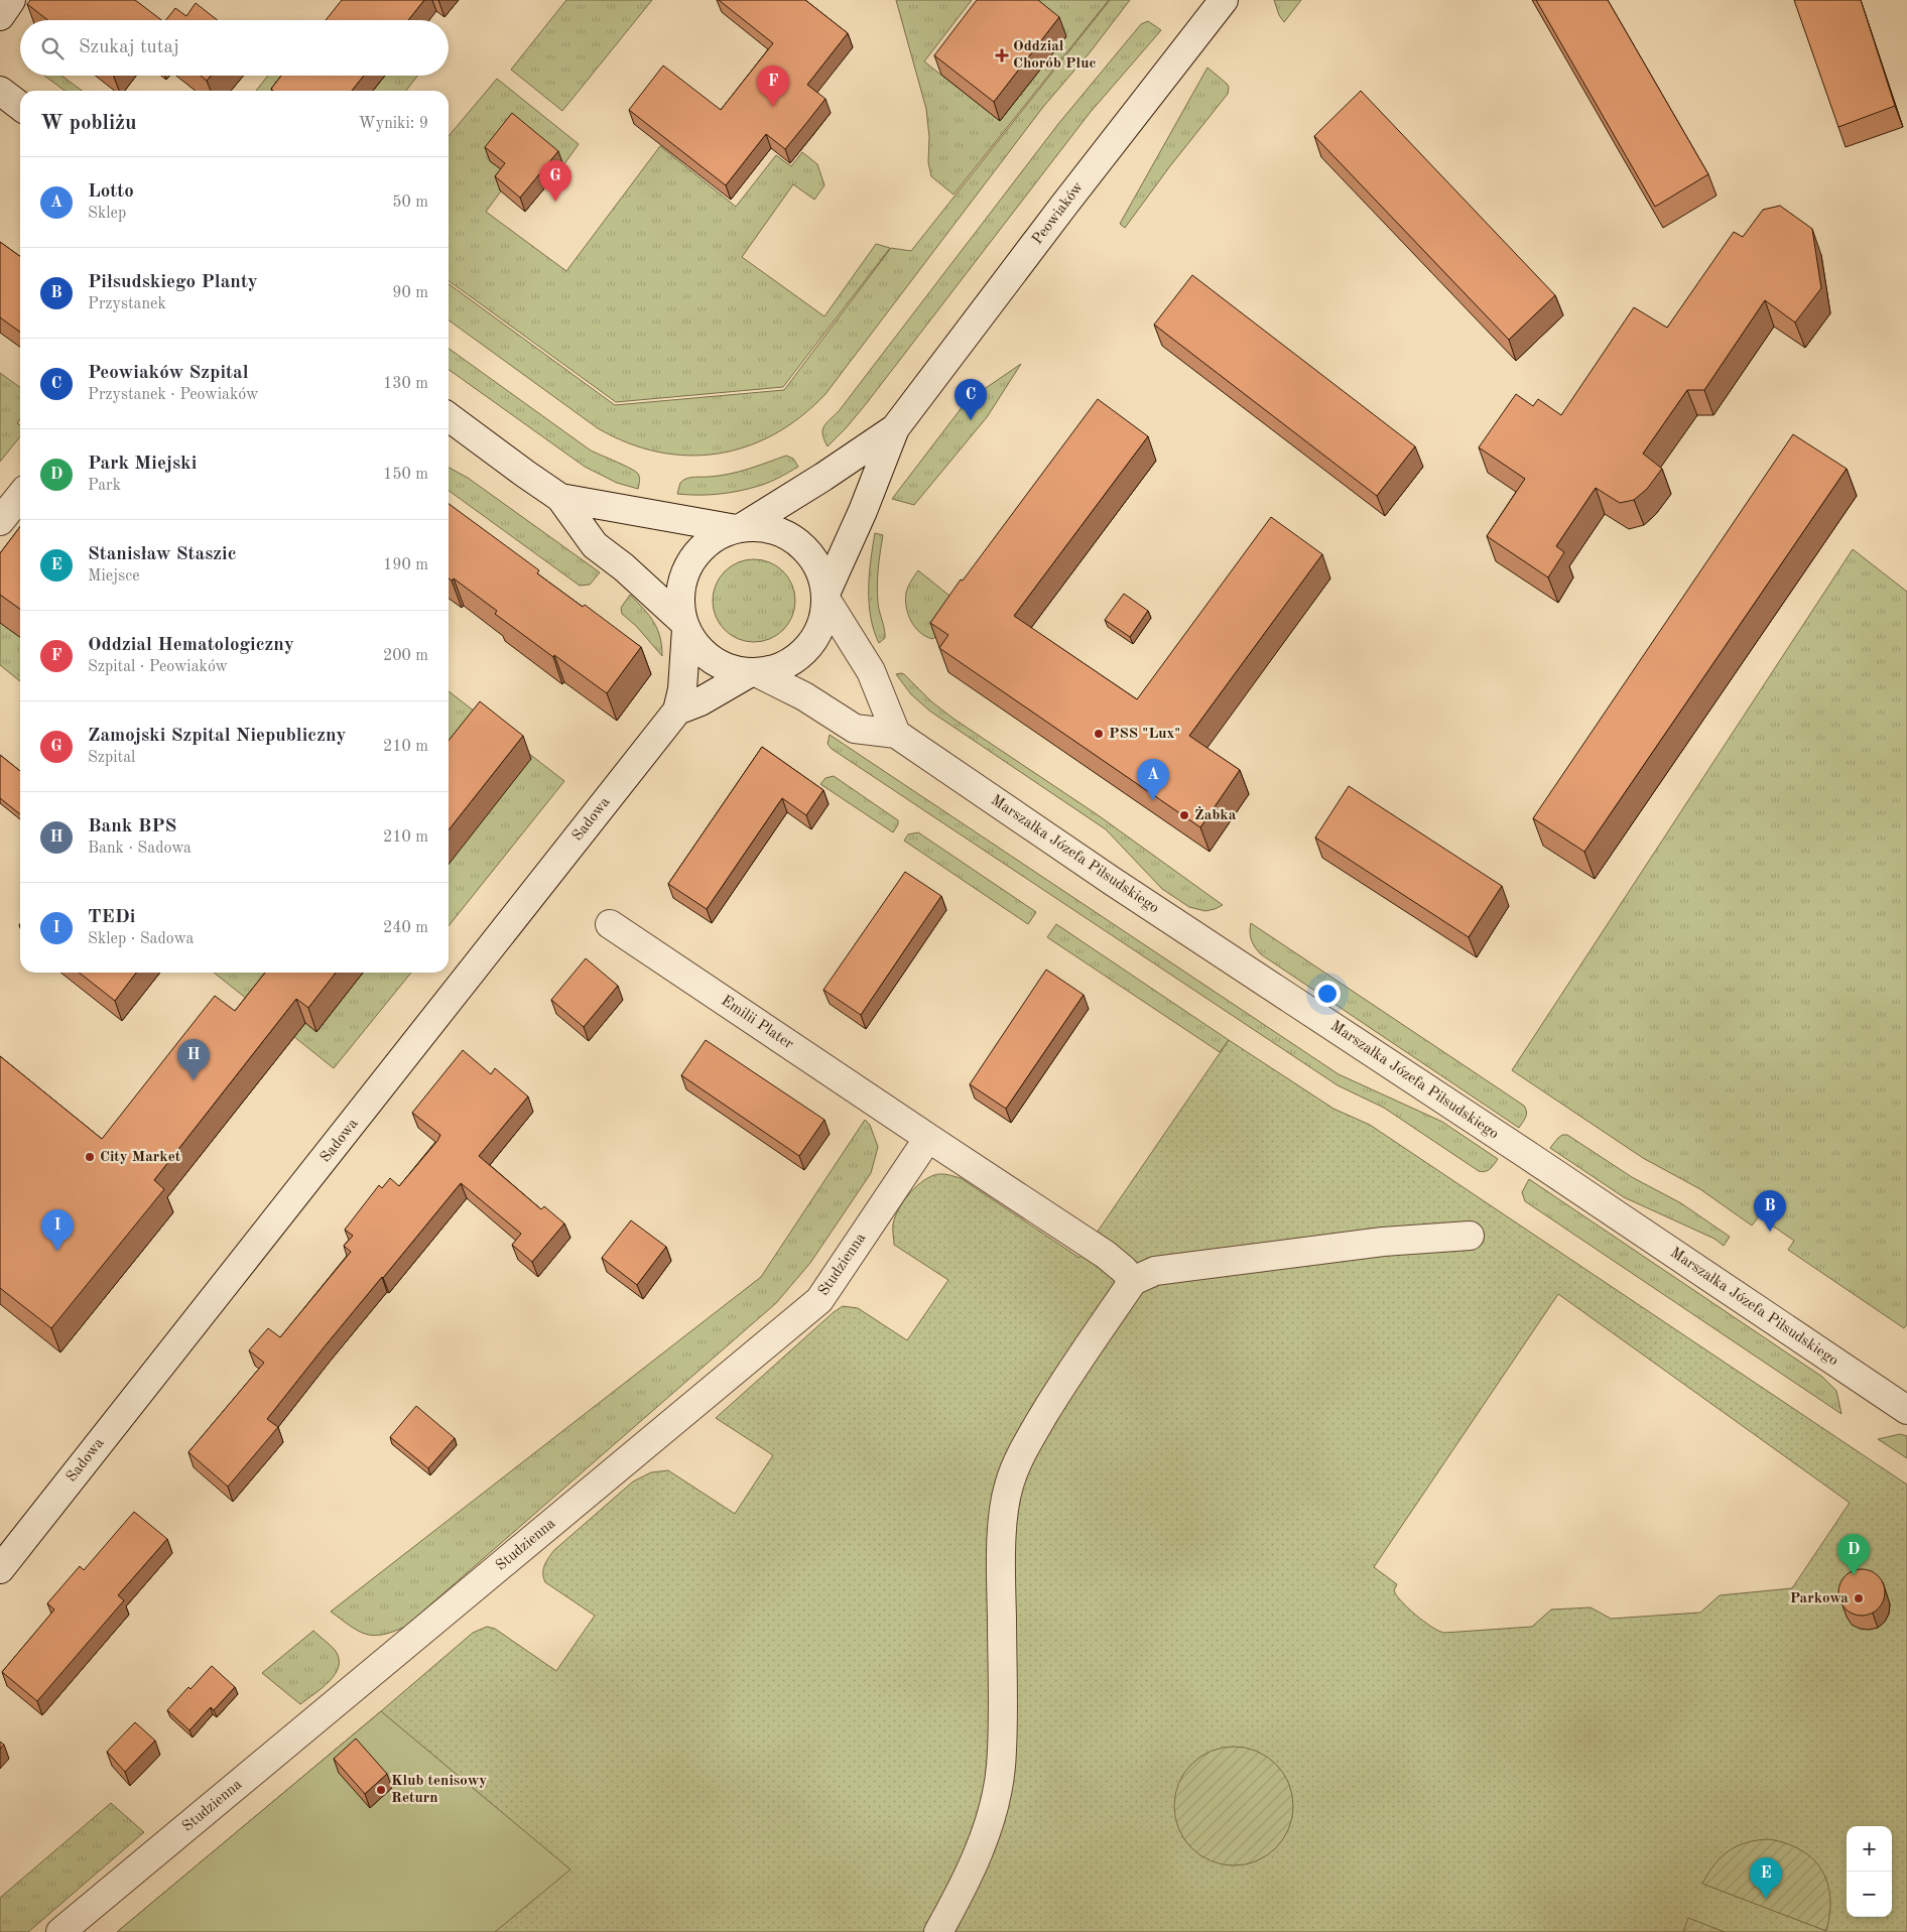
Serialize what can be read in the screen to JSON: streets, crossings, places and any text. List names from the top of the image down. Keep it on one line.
{"streets":{"street":["Peowiaków","Sadowa","Marszałka Józefa Piłsudskiego","Emilii Plater","Studzienna"]},"crossings":[["Peowiaków","Sadowa"],["Peowiaków","Marszałka Józefa Piłsudskiego"],["Sadowa","Marszałka Józefa Piłsudskiego"],["Emilii Plater","Studzienna"]],"places":{"health":["Oddział Chorób Płuc"],"other":["PSS \"Lux\"","Żabka","City Market","Parkowa","Klub tenisowy Return"]},"page":{"search":"Szukaj tutaj","pins":["F","G","C","A","H","B","I","D","E"],"heading":["W pobliżu","Wyniki: 9"],"list":[{"mark":"A","name":"Lotto","note":"Sklep","value":"50 m"},{"mark":"B","name":"Piłsudskiego Planty","note":"Przystanek","value":"90 m"},{"mark":"C","name":"Peowiaków Szpital","note":"Przystanek · Peowiaków","value":"130 m"},{"mark":"D","name":"Park Miejski","note":"Park","value":"150 m"},{"mark":"E","name":"Stanisław Staszic","note":"Miejsce","value":"190 m"},{"mark":"F","name":"Oddzial Hematologiczny","note":"Szpital · Peowiaków","value":"200 m"},{"mark":"G","name":"Zamojski Szpital Niepubliczny","note":"Szpital","value":"210 m"},{"mark":"H","name":"Bank BPS","note":"Bank · Sadowa","value":"210 m"},{"mark":"I","name":"TEDi","note":"Sklep · Sadowa","value":"240 m"}],"map_buttons":["+","−"]}}
